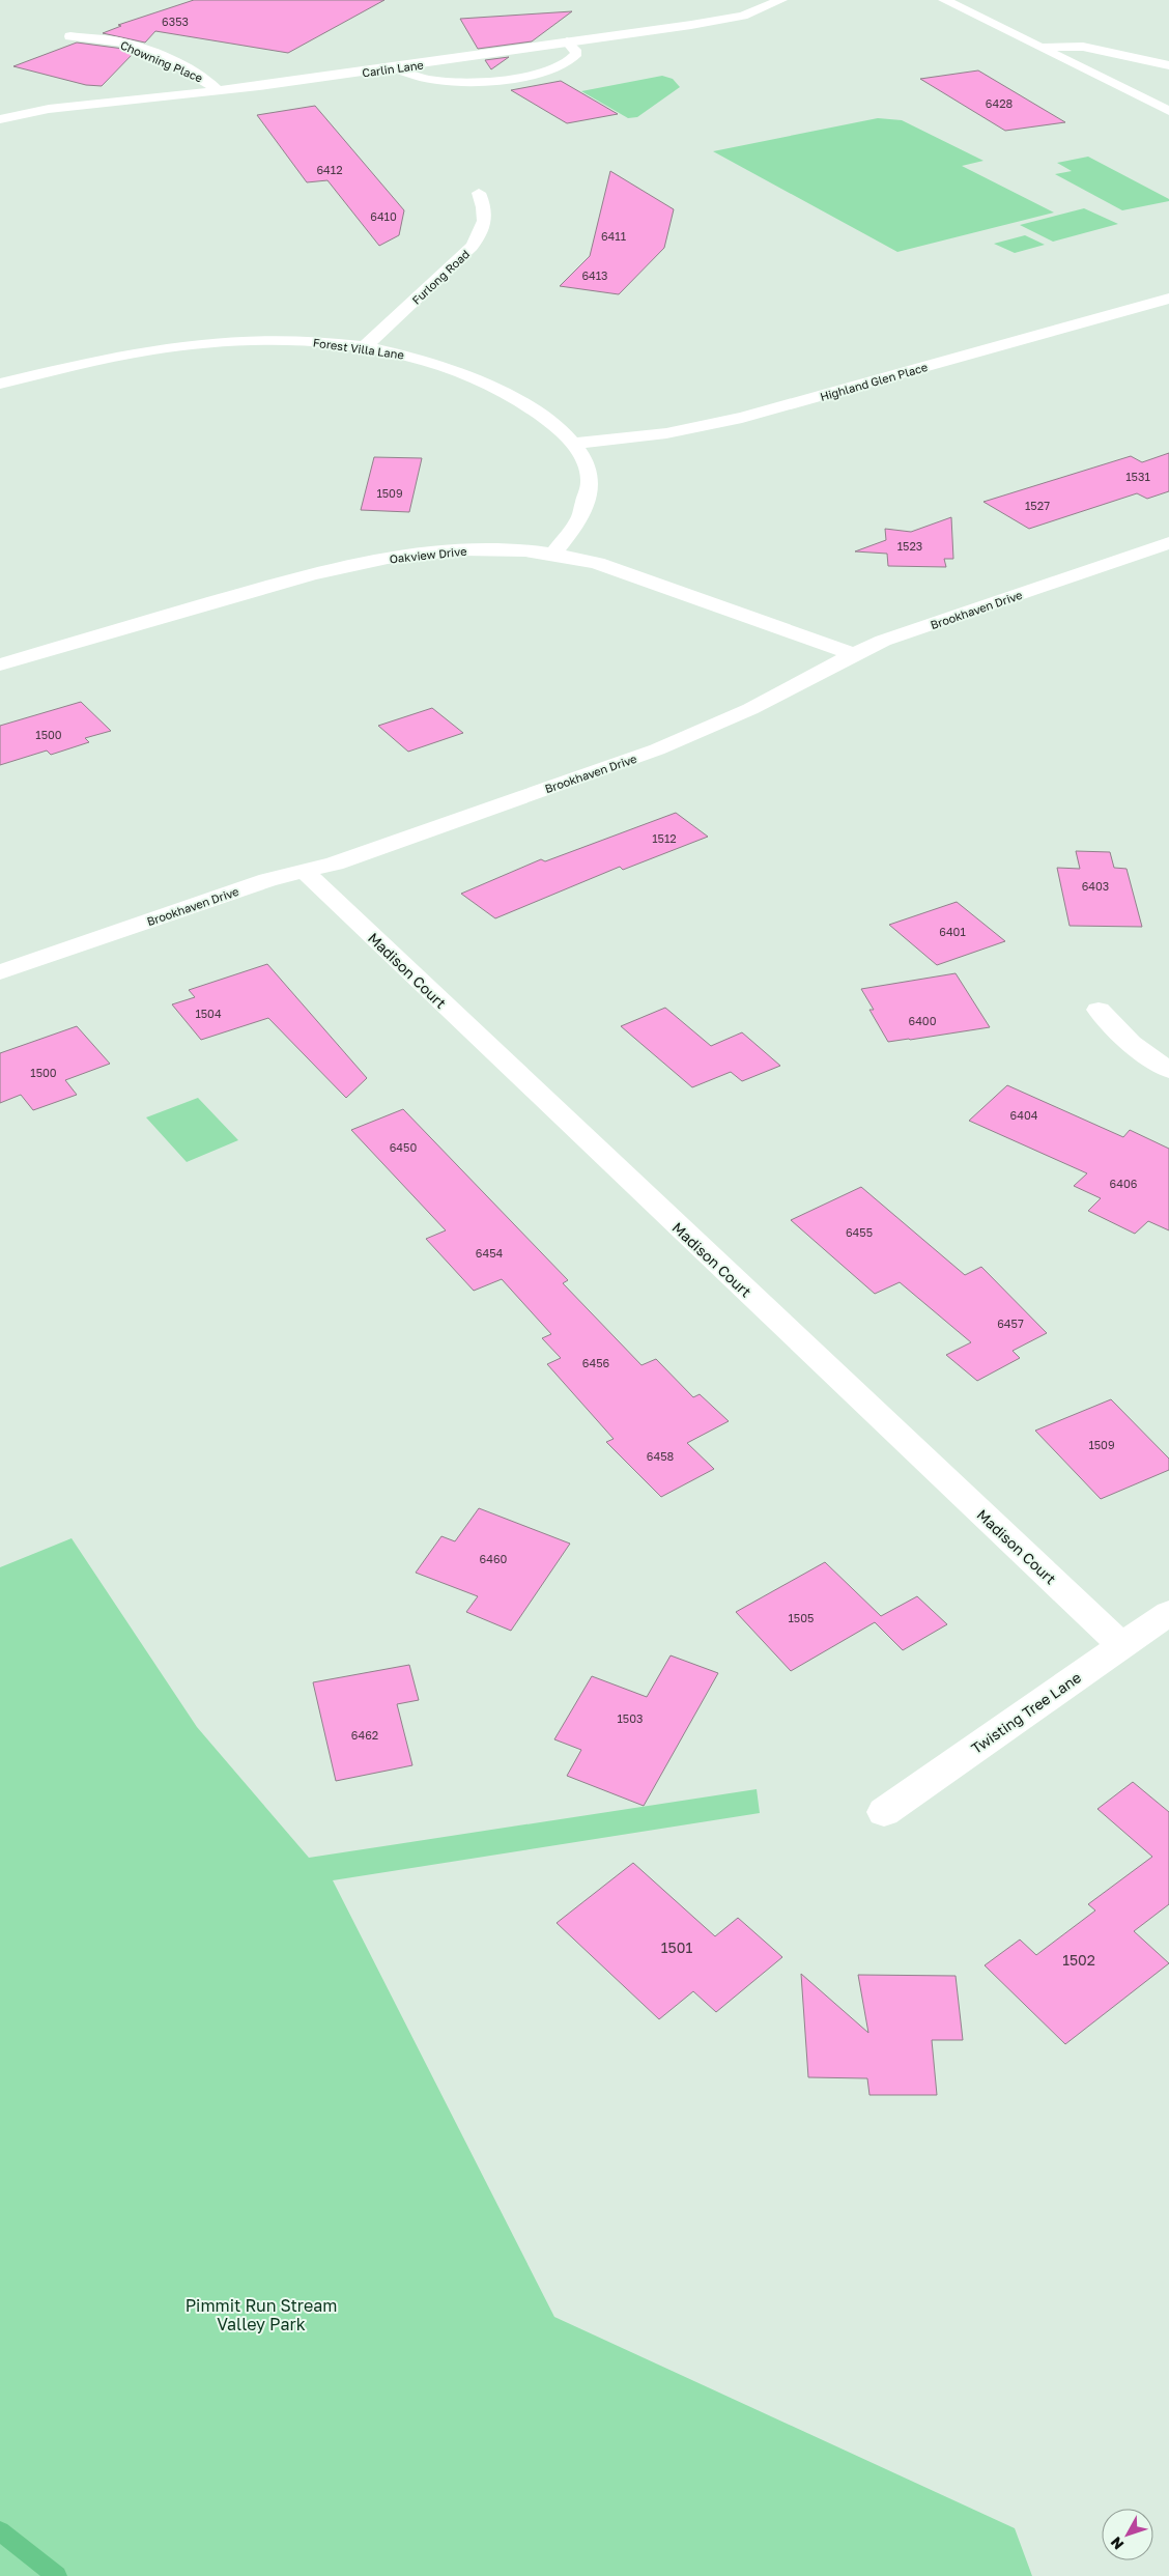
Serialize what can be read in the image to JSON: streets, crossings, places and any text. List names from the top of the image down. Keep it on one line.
{"streets":{"street":["Chowning Place","Carlin Lane","Furlong Road","Forest Villa Lane","Highland Glen Place","Oakview Drive","Brookhaven Drive","Madison Court","Twisting Tree Lane"]},"crossings":[["Chowning Place","Carlin Lane"],["Furlong Road","Forest Villa Lane"],["Forest Villa Lane","Highland Glen Place"],["Forest Villa Lane","Oakview Drive"],["Oakview Drive","Brookhaven Drive"],["Brookhaven Drive","Madison Court"],["Madison Court","Twisting Tree Lane"]],"parks":["Pimmit Run Stream Valley Park"],"house_numbers":["6353","6428","6412","6410","6411","6413","1531","1509","1527","1523","1500","1512","6403","6401","1504","6400","1500","6404","6450","6406","6455","6454","6457","6456","1509","6458","6460","1505","1503","6462","1501","1502"],"north":"bottom left"}
